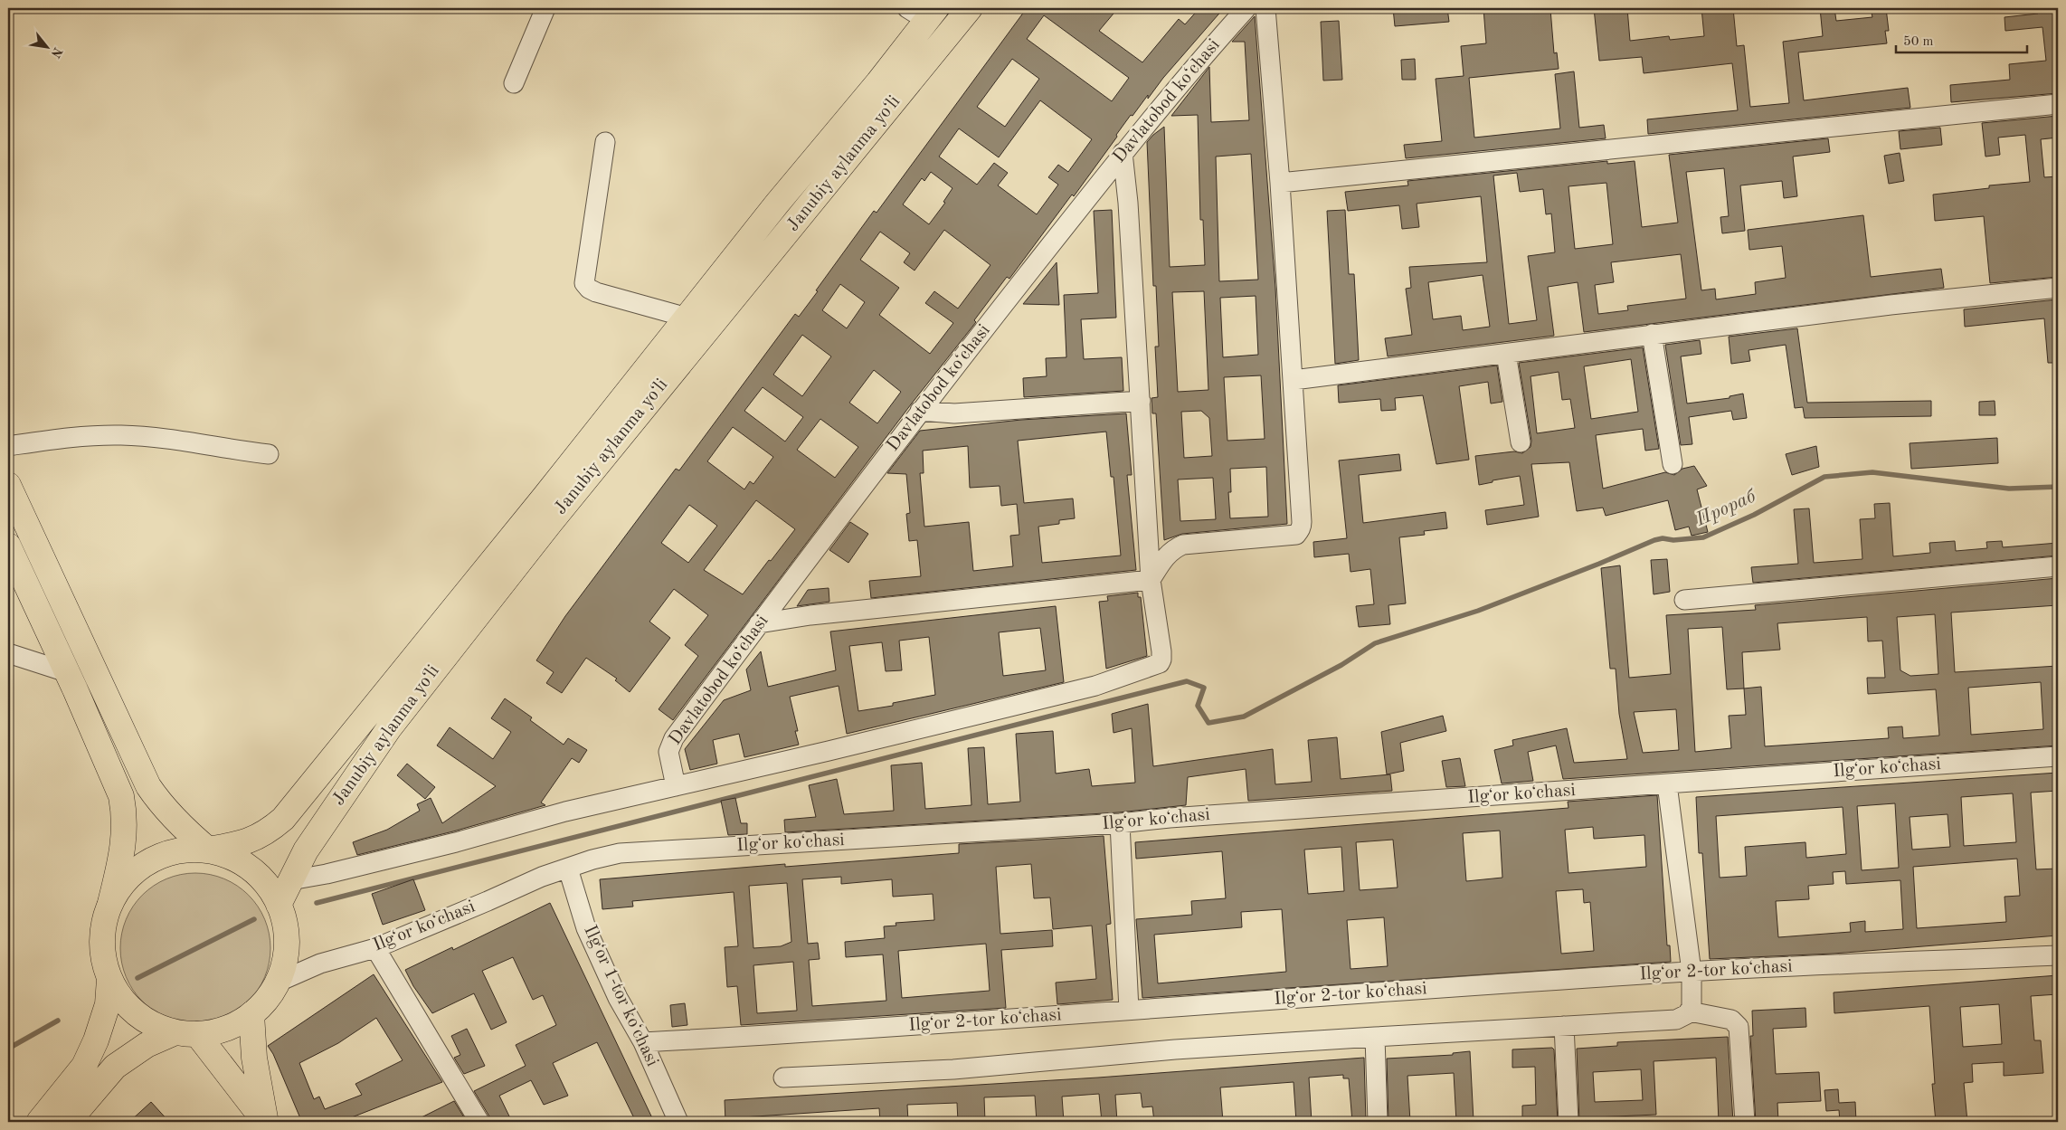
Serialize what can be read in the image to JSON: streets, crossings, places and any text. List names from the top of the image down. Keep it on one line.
{"streets":{"main road":["Janubiy aylanma yoʻli"],"street":["Davlatobod koʻchasi","Ilgʻor koʻchasi","Ilgʻor 2-tor koʻchasi","Ilgʻor 1-tor koʻchasi"]},"crossings":[["Ilgʻor koʻchasi","Ilgʻor 1-tor koʻchasi"],["Ilgʻor 2-tor koʻchasi","Ilgʻor 1-tor koʻchasi"]],"water":["Прораб"],"scale_bar":"50 m","north":"bottom right"}
